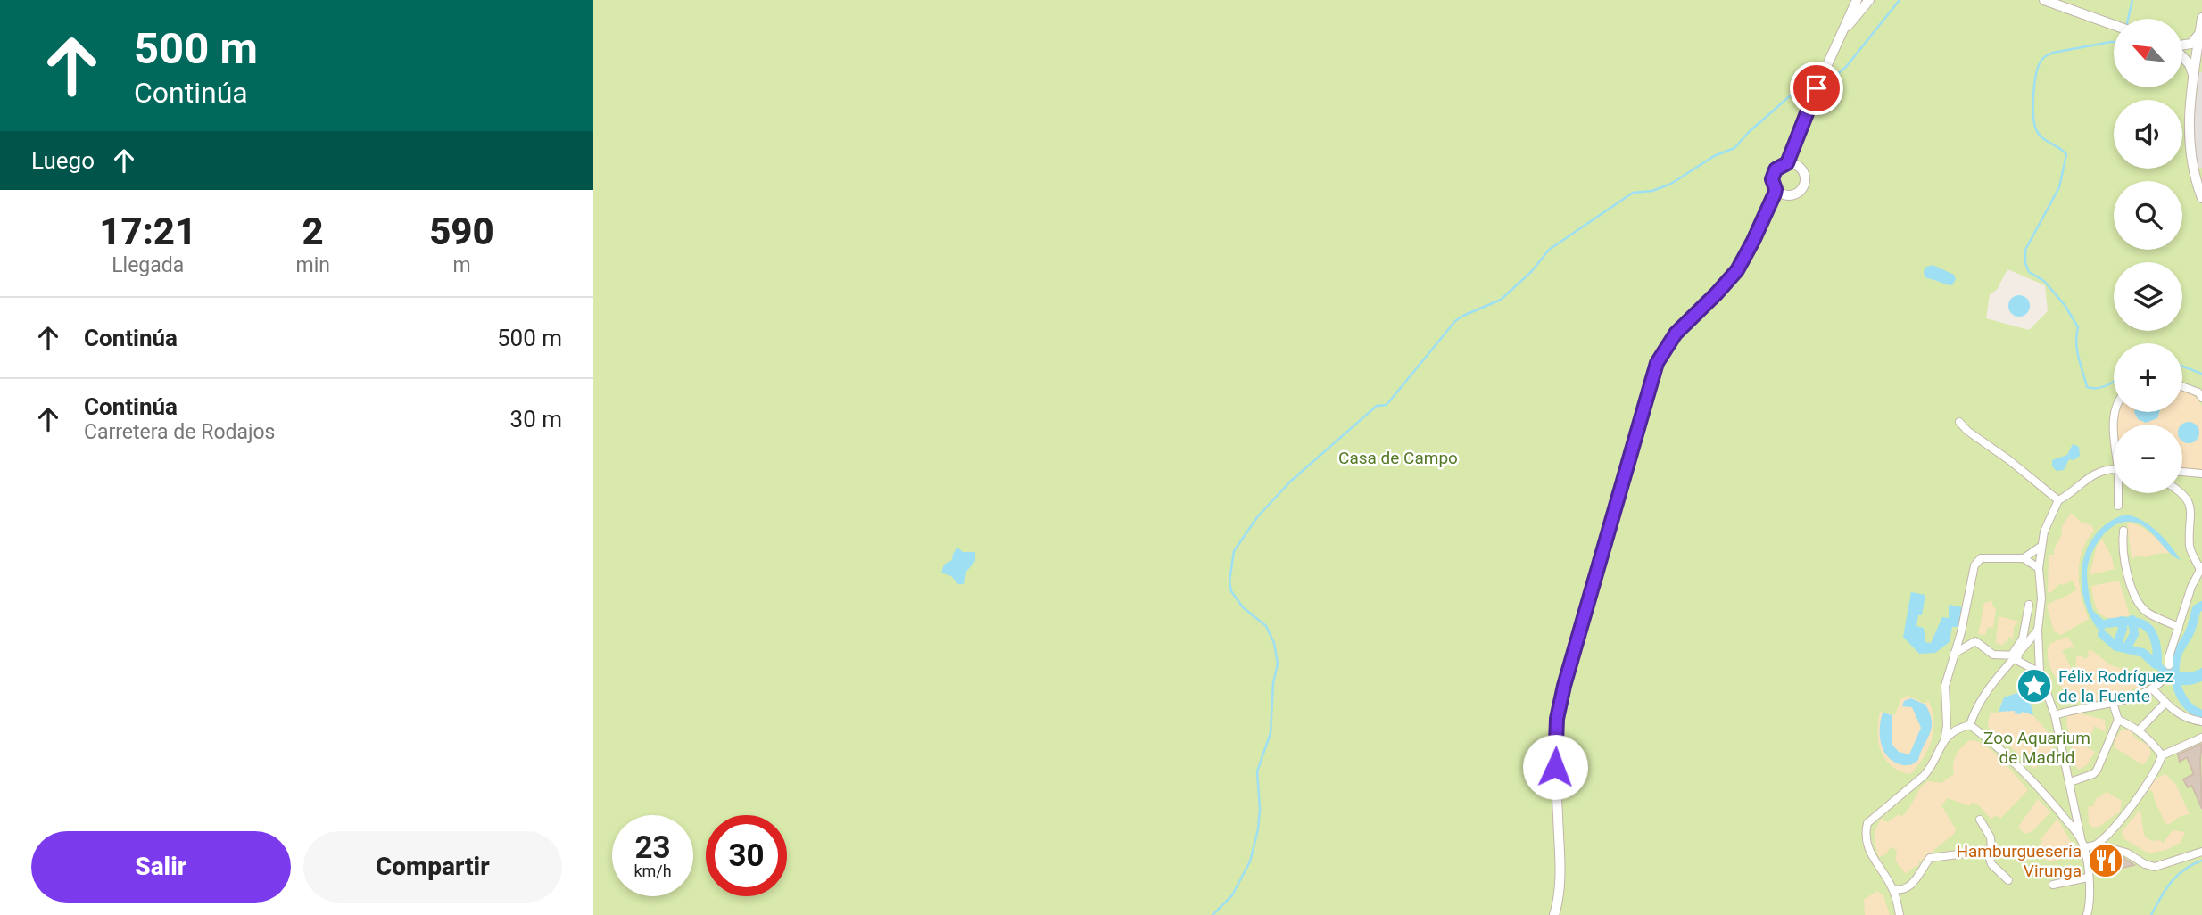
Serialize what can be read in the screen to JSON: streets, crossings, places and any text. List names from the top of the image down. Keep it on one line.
{"parks":["Casa de Campo","Zoo Aquarium de Madrid"],"places":{"place":["Félix Rodríguez de la Fuente"],"restaurant":["Hamburguesería Virunga"]},"north":"top left","page":{"turn":["500 m","Continúa"],"map_buttons":["+","−"],"then":"Luego","eta":["17:21","Llegada","2","min","590","m"],"list":[{"name":"Continúa","value":"500 m"},{"name":"Continúa","note":"Carretera de Rodajos","value":"30 m"}],"speed":"23 km/h","limit":"30","buttons":["Salir","Compartir"]}}
